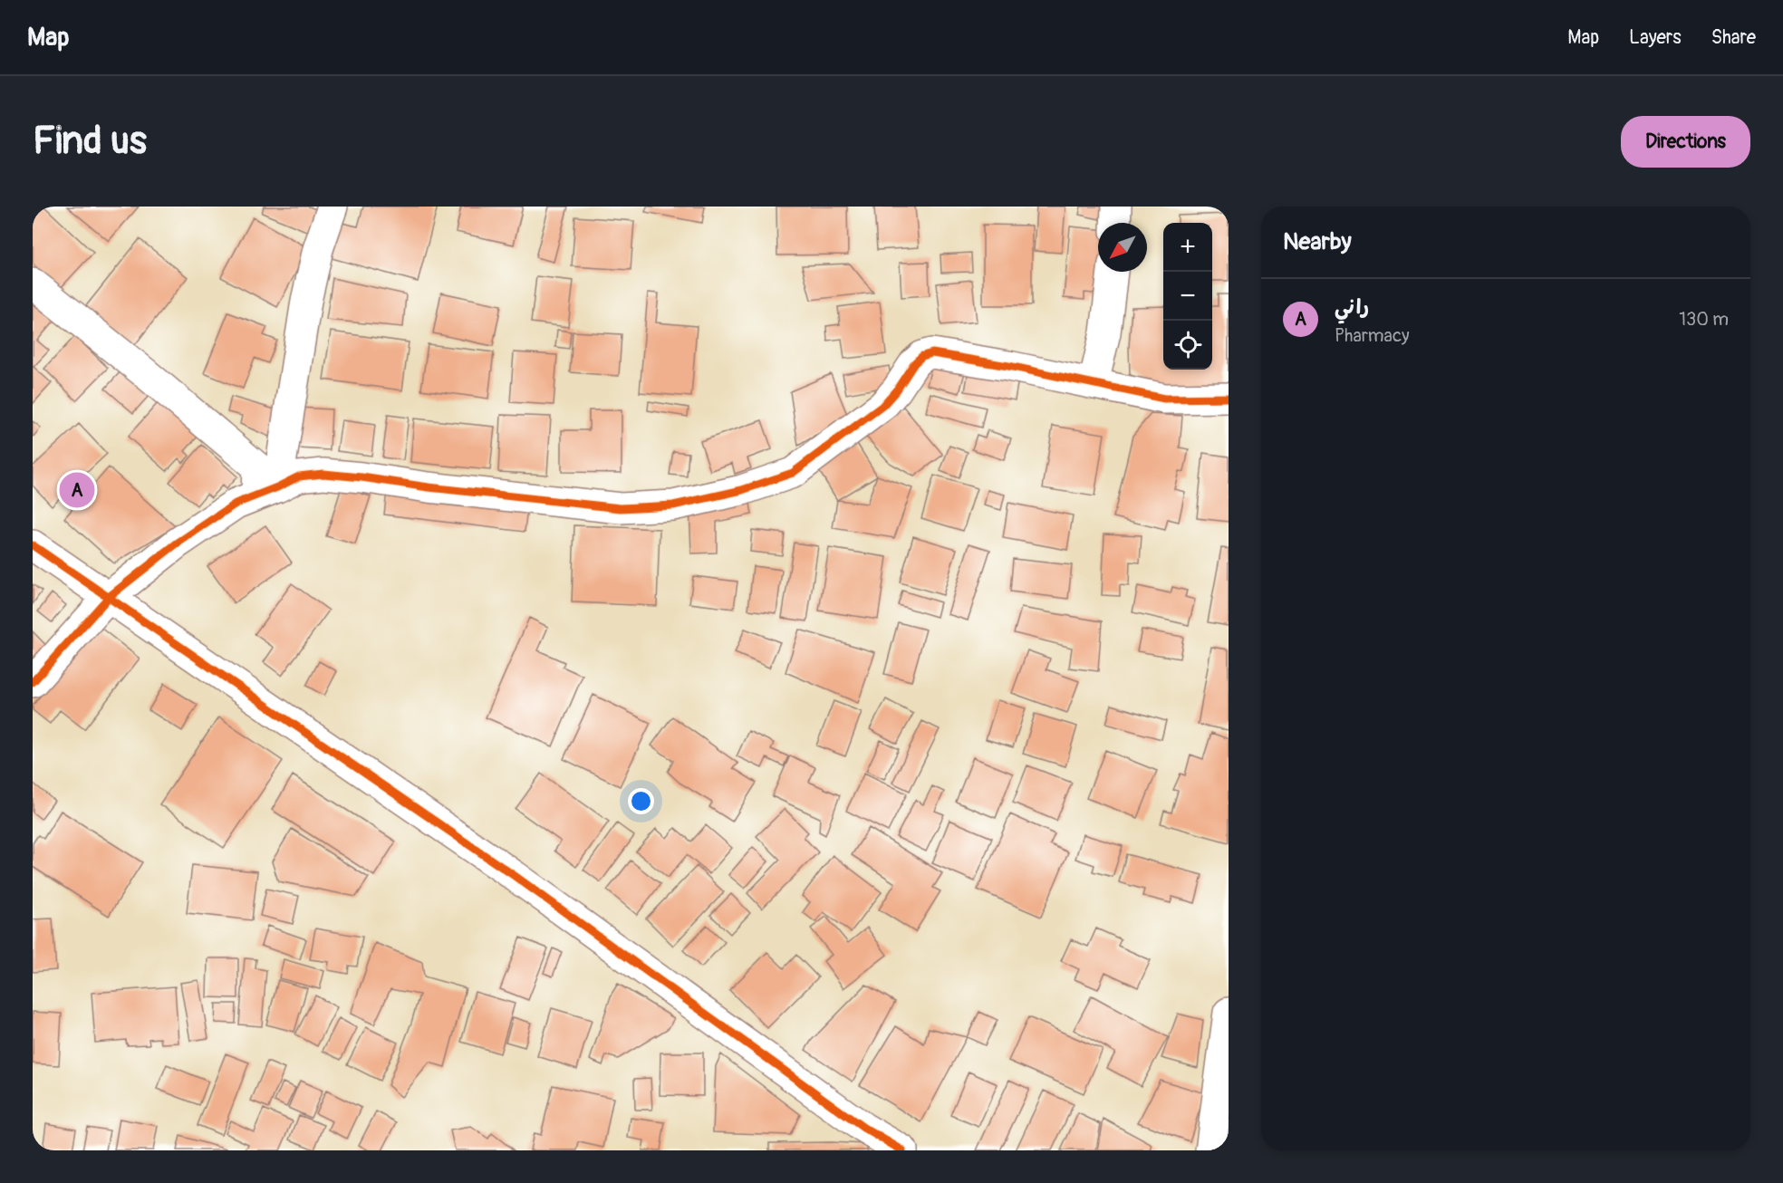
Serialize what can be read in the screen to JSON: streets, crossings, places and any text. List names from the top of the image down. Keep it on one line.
{"north":"bottom left","page":{"header":"Map","nav":["Map","Layers","Share"],"buttons":"Directions","title":"Find us","heading":"Nearby","map_buttons":["+","−"],"list":[{"mark":"A","name":"راني","note":"Pharmacy","value":"130 m"}],"pins":"A"}}
